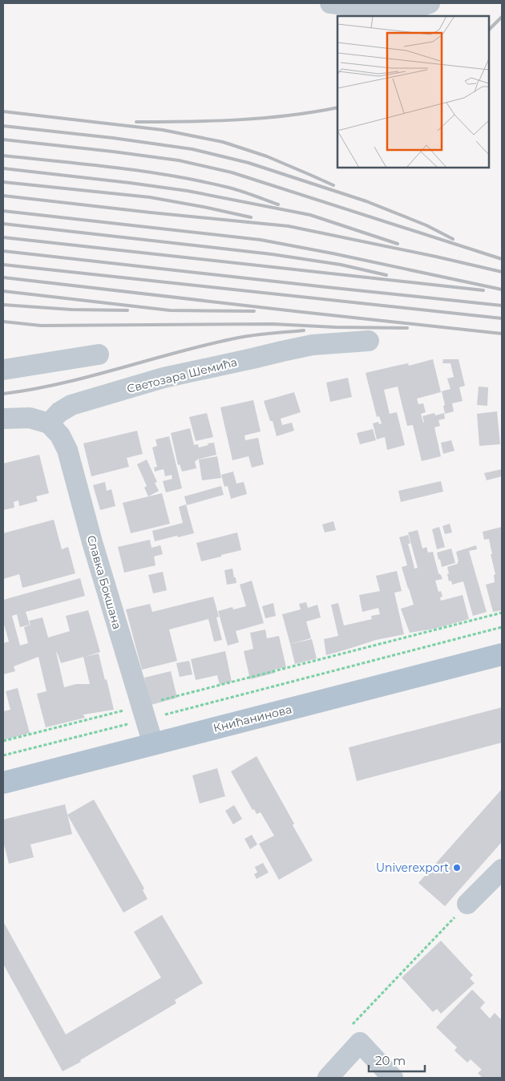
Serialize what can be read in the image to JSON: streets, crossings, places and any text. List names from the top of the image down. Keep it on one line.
{"streets":{"main road":["Книћанинова"],"street":["Светозара Шемића","Славка Бокшана"]},"crossings":[["Светозара Шемића","Славка Бокшана"],["Славка Бокшана","Книћанинова"]],"places":["Univerexport"],"scale_bar":"20 m"}
